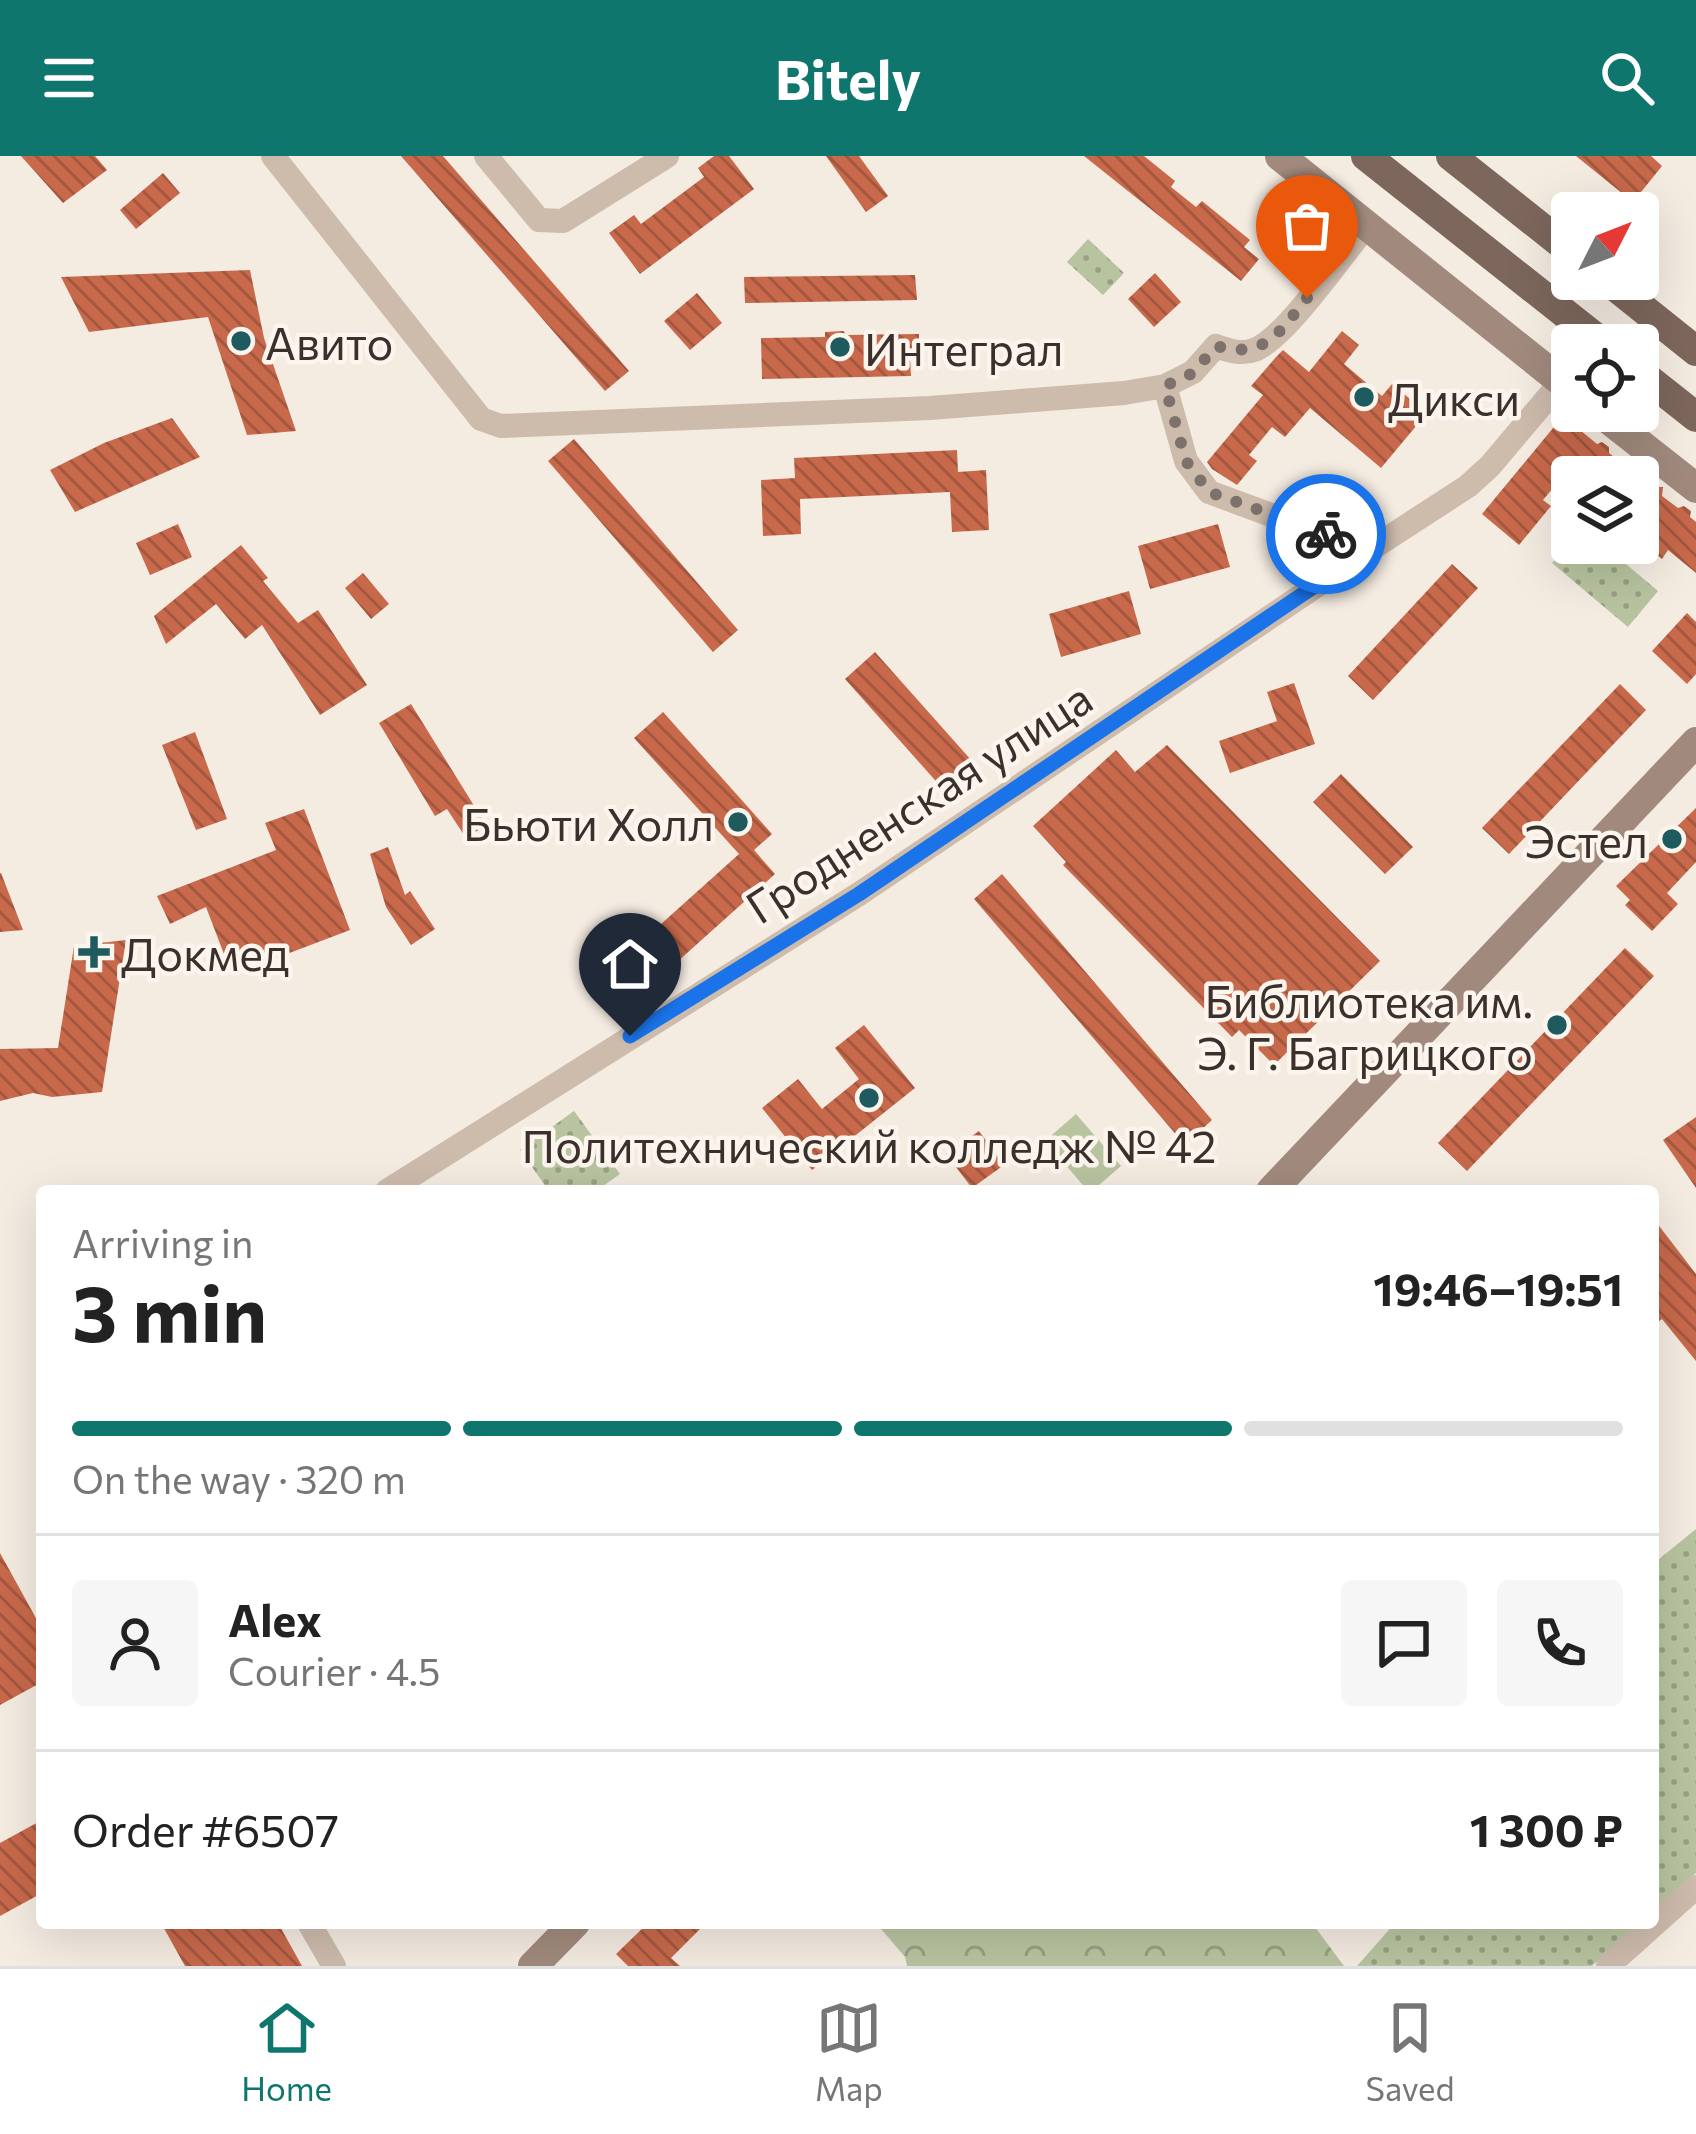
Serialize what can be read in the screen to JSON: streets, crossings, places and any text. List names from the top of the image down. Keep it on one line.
{"streets":{"street":["Гродненская улица"]},"places":{"other":["Авито","Интеграл","Дикси","Бьюти Холл","Эстел","Библиотека им. Э. Г. Багрицкого","Политехнический колледж № 42"],"health":["Докмед"]},"north":"top right","page":{"header":"Bitely","heading":["3 min","Arriving in","19:46–19:51"],"panel":["Alex","Courier · 4.5","Order #6507","1 300 ₽"],"bar":"On the way · 320 m","tabs":["Home","Map","Saved"]}}
